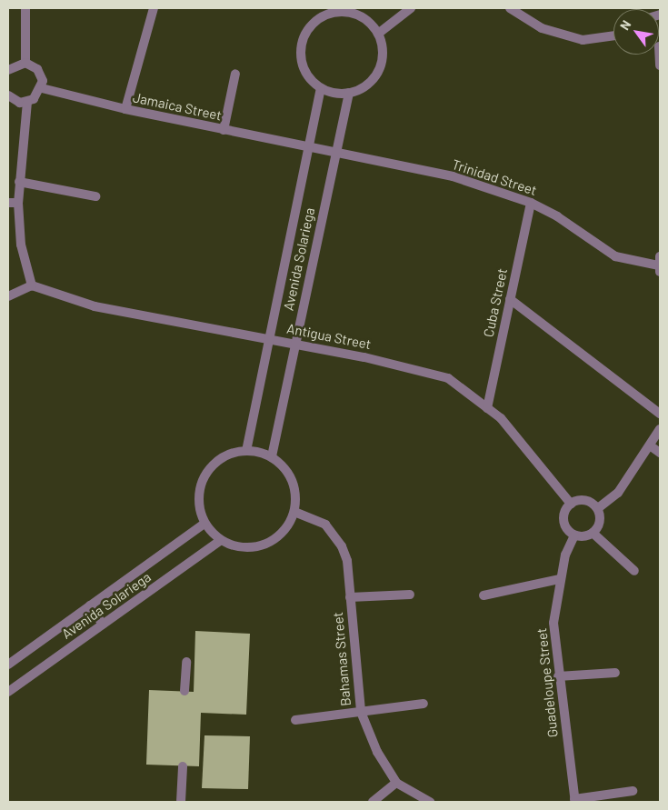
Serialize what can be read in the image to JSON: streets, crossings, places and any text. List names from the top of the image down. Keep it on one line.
{"streets":{"street":["Jamaica Street","Trinidad Street","Avenida Solariega","Cuba Street","Antigua Street","Bahamas Street","Guadeloupe Street"]},"crossings":[["Jamaica Street","Trinidad Street"],["Jamaica Street","Avenida Solariega"],["Trinidad Street","Avenida Solariega"],["Trinidad Street","Cuba Street"],["Avenida Solariega","Antigua Street"],["Avenida Solariega","Bahamas Street"],["Cuba Street","Antigua Street"],["Antigua Street","Guadeloupe Street"]],"north":"top left"}
